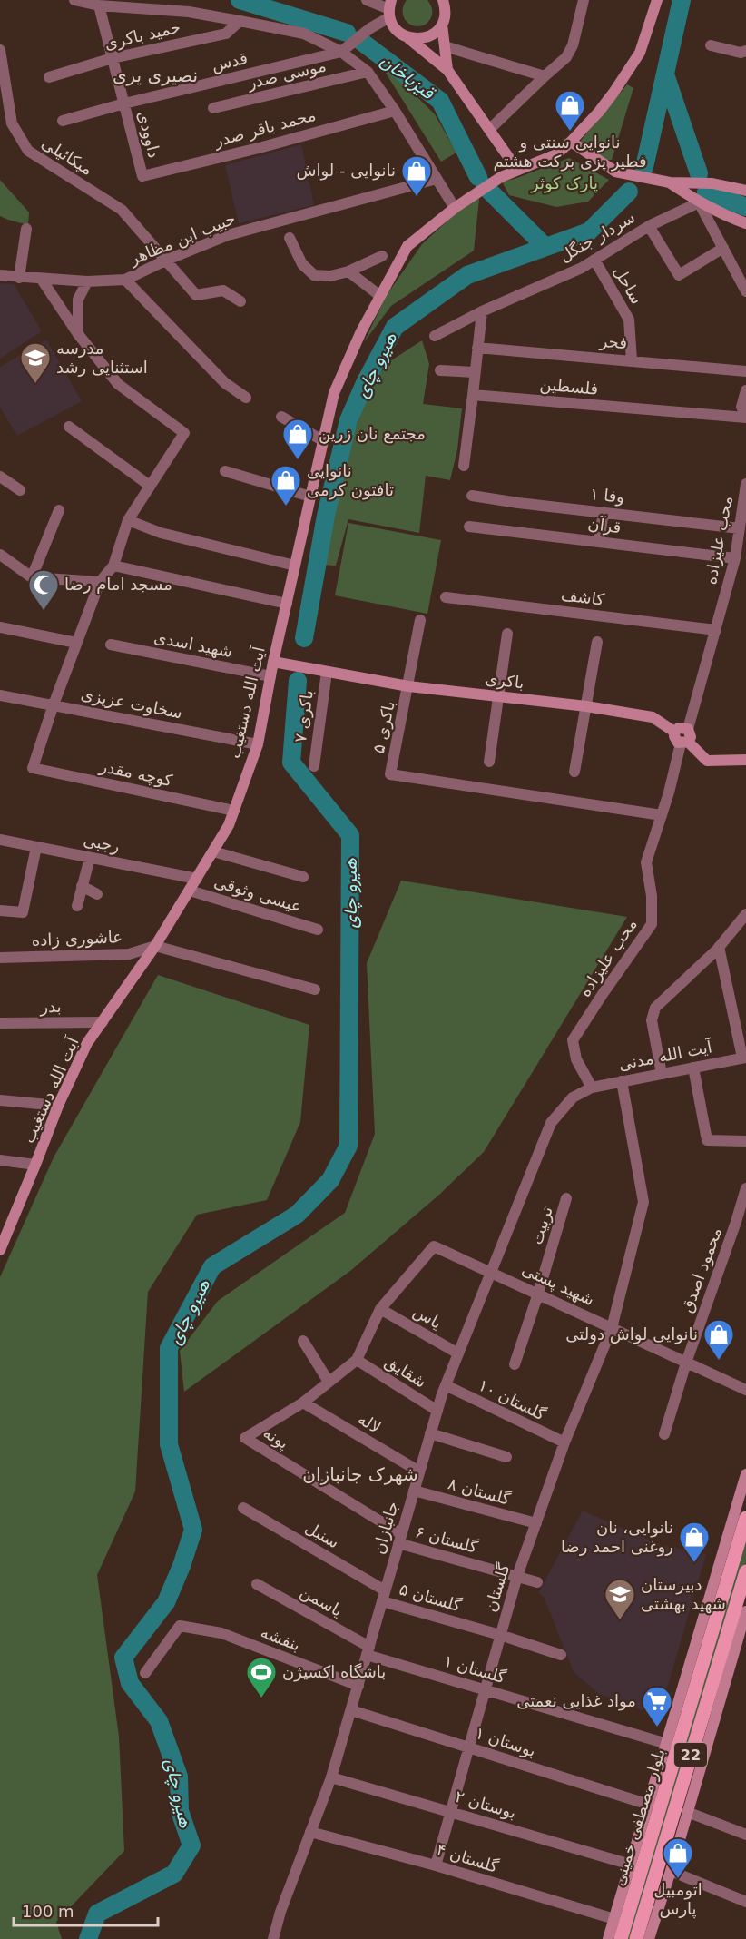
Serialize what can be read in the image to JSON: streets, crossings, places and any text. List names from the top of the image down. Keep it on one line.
{"streets":{"main road":["باکری","آیت الله دستغیب","22","بلوار مصطفی خمینی"],"street":["حمید باکری","قدس","موسی صدر","محمد باقر صدر","داوودی","میکائیلی","سردار جنگل","حبیب ابن مظاهر","ساحل","فجر","فلسطین","وفا ۱","قرآن","محب علیزاده","کاشف","شهید اسدی","سخاوت عزیزی","باکری ۷","باکری ۵","کوچه مقدر","رجبی","عیسی وثوقی","عاشوری زاده","بدر","آیت‌ الله مدنی","تربیت","محمود اصدق","شهید پستی","یاس","شقایق","گلستان ۱۰","لاله","پونه","گلستان ۸","جانبازان","سنبل","گلستان ۶","گلستان","گلستان ۵","یاسمن","بنفشه","گلستان ۱","بوستان ۱","بوستان ۲","گلستان ۴"]},"crossings":[["حمید باکری","داوودی"],["قدس","داوودی"],["محمد باقر صدر","داوودی"],["میکائیلی","حبیب ابن مظاهر"],["سردار جنگل","ساحل"],["ساحل","فجر"],["وفا ۱","محب علیزاده"],["قرآن","محب علیزاده"],["محب علیزاده","کاشف"],["محب علیزاده","باکری"],["محب علیزاده","باکری ۵"],["محب علیزاده","آیت‌ الله مدنی"],["محب علیزاده","جانبازان"],["شهید اسدی","آیت الله دستغیب"],["باکری","آیت الله دستغیب"],["باکری","باکری ۷"],["باکری","باکری ۵"],["آیت الله دستغیب","سخاوت عزیزی"],["آیت الله دستغیب","کوچه مقدر"],["آیت الله دستغیب","رجبی"],["آیت الله دستغیب","عیسی وثوقی"],["آیت الله دستغیب","عاشوری زاده"],["آیت الله دستغیب","بدر"],["سخاوت عزیزی","کوچه مقدر"],["آیت‌ الله مدنی","جانبازان"],["آیت‌ الله مدنی","گلستان"],["تربیت","شهید پستی"],["محمود اصدق","شهید پستی"],["شهید پستی","یاس"],["شهید پستی","جانبازان"],["شهید پستی","گلستان"],["یاس","جانبازان"],["شقایق","جانبازان"],["گلستان ۱۰","جانبازان"],["گلستان ۱۰","گلستان"],["لاله","پونه"],["لاله","جانبازان"],["پونه","جانبازان"],["پونه","گلستان ۶"],["گلستان ۸","جانبازان"],["گلستان ۸","گلستان"],["جانبازان","سنبل"],["جانبازان","گلستان ۶"],["جانبازان","گلستان ۵"],["جانبازان","یاسمن"],["جانبازان","بنفشه"],["جانبازان","گلستان ۱"],["جانبازان","بوستان ۱"],["جانبازان","بوستان ۲"],["جانبازان","گلستان ۴"],["سنبل","گلستان ۵"],["گلستان ۶","گلستان"],["گلستان","گلستان ۵"],["گلستان","گلستان ۱"],["گلستان","بوستان ۱"],["گلستان","بوستان ۲"],["گلستان","گلستان ۴"],["یاسمن","گلستان ۱"]],"districts":["نصیری یری","شهرک جانبازان"],"water":["قیزباخان","هیرو چای"],"parks":["پارک کوثر"],"places":{"shop":["نانوایی سنتی و فطیر پزی برکت هشتم","نانوایی - لواش","مجتمع نان زرین","نانوایی تافتون کرمی","نانوایی لواش دولتی","نانوایی، نان روغنی احمد رضا","اتومبیل پارس"],"school or university":["مدرسه استثنایی رشد","دبیرستان شهید بهشتی"],"mosque":["مسجد امام رضا"],"sports":["باشگاه اکسیژن"],"supermarket":["مواد غذایی نعمتی"]},"scale_bar":"100 m"}
